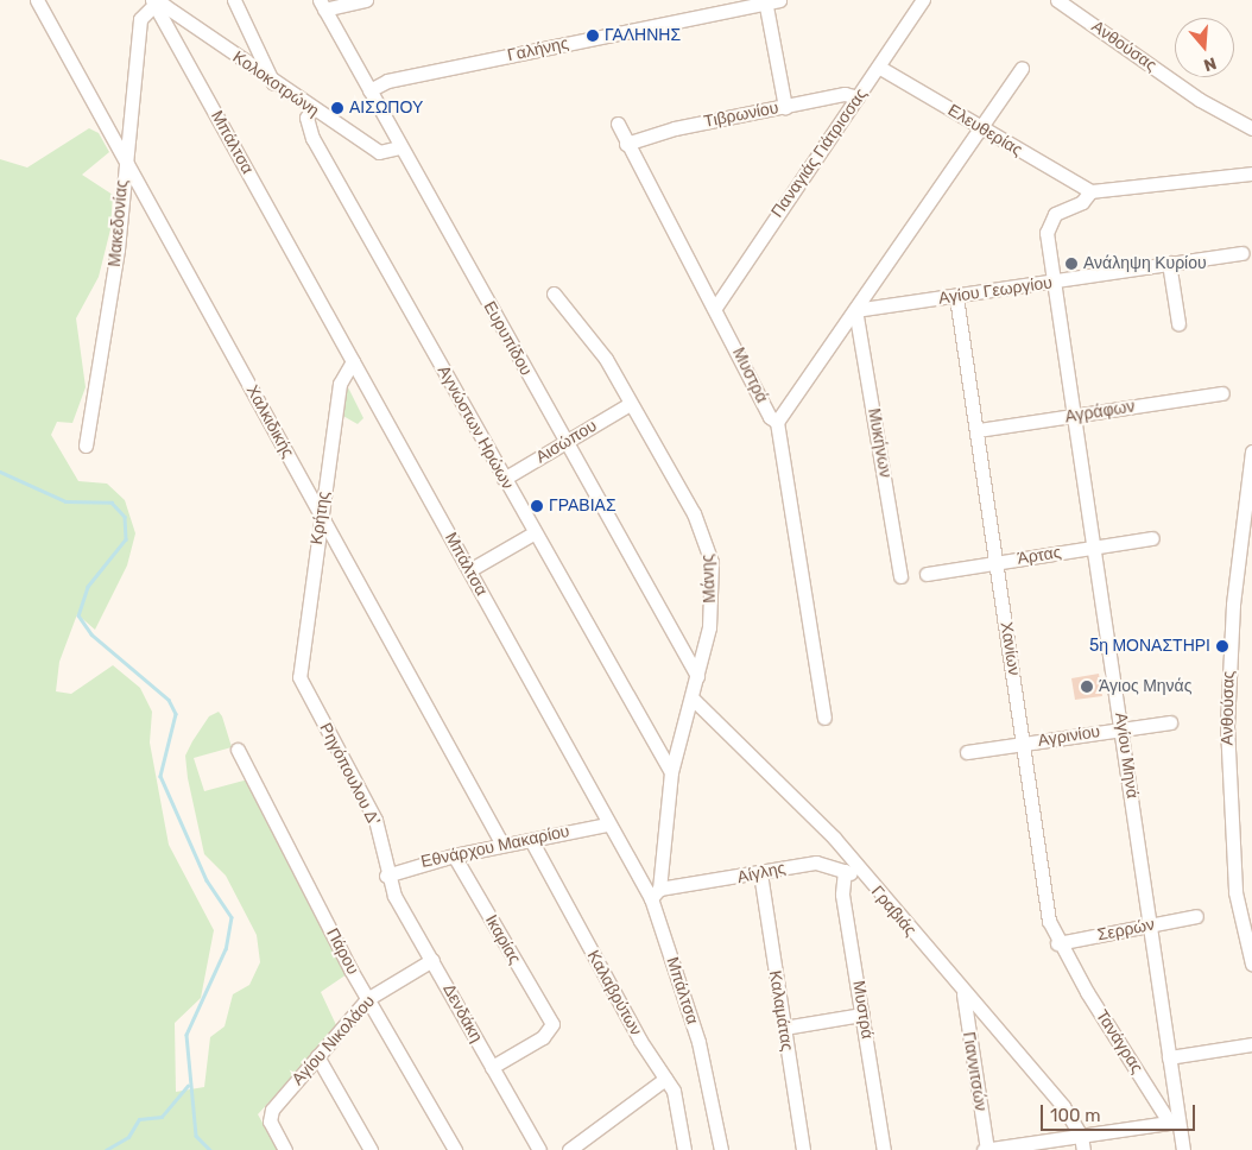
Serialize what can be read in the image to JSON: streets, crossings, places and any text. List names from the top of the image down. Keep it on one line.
{"streets":{"street":["Ανθούσας","Γαλήνης","Κολοκοτρώνη","Τιβρωνίου","Ελευθερίας","Μπάλτσα","Παναγιάς Γιάτρισσας","Μακεδονίας","Αγίου Γεωργίου","Ευρυπίδου","Μυστρά","Αγράφων","Χαλκιδικής","Αγνώστων Ηρώων","Αισώπου","Μυκήνων","Κρήτης","Άρτας","Μάνης","Χανίων","Αγρινίου","Αγίου Μηνά","Ρηγόπουλου Δ'","Εθνάρχου Μακαρίου","Αίγλης","Γραβιάς","Σερρών","Ικαρίας","Πάρου","Καλαβρύτων","Καλαμάτας","Δενδάκη","Αγίου Νικολάου","Τανάγρας","Γιαννιτσών"]},"crossings":[["Γαλήνης","Ευρυπίδου"],["Κολοκοτρώνη","Μπάλτσα"],["Κολοκοτρώνη","Μακεδονίας"],["Κολοκοτρώνη","Ευρυπίδου"],["Κολοκοτρώνη","Αγνώστων Ηρώων"],["Τιβρωνίου","Παναγιάς Γιάτρισσας"],["Τιβρωνίου","Μυστρά"],["Ελευθερίας","Παναγιάς Γιάτρισσας"],["Ελευθερίας","Αγίου Μηνά"],["Μπάλτσα","Μακεδονίας"],["Μπάλτσα","Κρήτης"],["Μπάλτσα","Μάνης"],["Μπάλτσα","Εθνάρχου Μακαρίου"],["Μπάλτσα","Αίγλης"],["Παναγιάς Γιάτρισσας","Μυστρά"],["Μακεδονίας","Χαλκιδικής"],["Αγίου Γεωργίου","Μυκήνων"],["Αγίου Γεωργίου","Χανίων"],["Αγίου Γεωργίου","Αγίου Μηνά"],["Ευρυπίδου","Αισώπου"],["Ευρυπίδου","Μάνης"],["Μυστρά","Αίγλης"],["Αγράφων","Χανίων"],["Αγράφων","Αγίου Μηνά"],["Χαλκιδικής","Κρήτης"],["Χαλκιδικής","Εθνάρχου Μακαρίου"],["Αγνώστων Ηρώων","Αισώπου"],["Αγνώστων Ηρώων","Μάνης"],["Αισώπου","Μάνης"],["Κρήτης","Ρηγόπουλου Δ'"],["Άρτας","Χανίων"],["Άρτας","Αγίου Μηνά"],["Μάνης","Αίγλης"],["Μάνης","Γραβιάς"],["Χανίων","Αγρινίου"],["Χανίων","Σερρών"],["Χανίων","Τανάγρας"],["Αγρινίου","Αγίου Μηνά"],["Αγίου Μηνά","Σερρών"],["Αγίου Μηνά","Τανάγρας"],["Ρηγόπουλου Δ'","Εθνάρχου Μακαρίου"],["Ρηγόπουλου Δ'","Δενδάκη"],["Εθνάρχου Μακαρίου","Ικαρίας"],["Εθνάρχου Μακαρίου","Καλαβρύτων"],["Εθνάρχου Μακαρίου","Δενδάκη"],["Αίγλης","Γραβιάς"],["Αίγλης","Καλαμάτας"],["Γραβιάς","Γιαννιτσών"],["Ικαρίας","Δενδάκη"],["Πάρου","Αγίου Νικολάου"],["Δενδάκη","Αγίου Νικολάου"]],"places":["ΓΑΛΗΝΗΣ","ΑΙΣΩΠΟΥ","Ανάληψη Κυρίου","ΓΡΑΒΙΑΣ","5η ΜΟΝΑΣΤΗΡΙ","Άγιος Μηνάς"],"scale_bar":"100 m","north":"bottom"}
